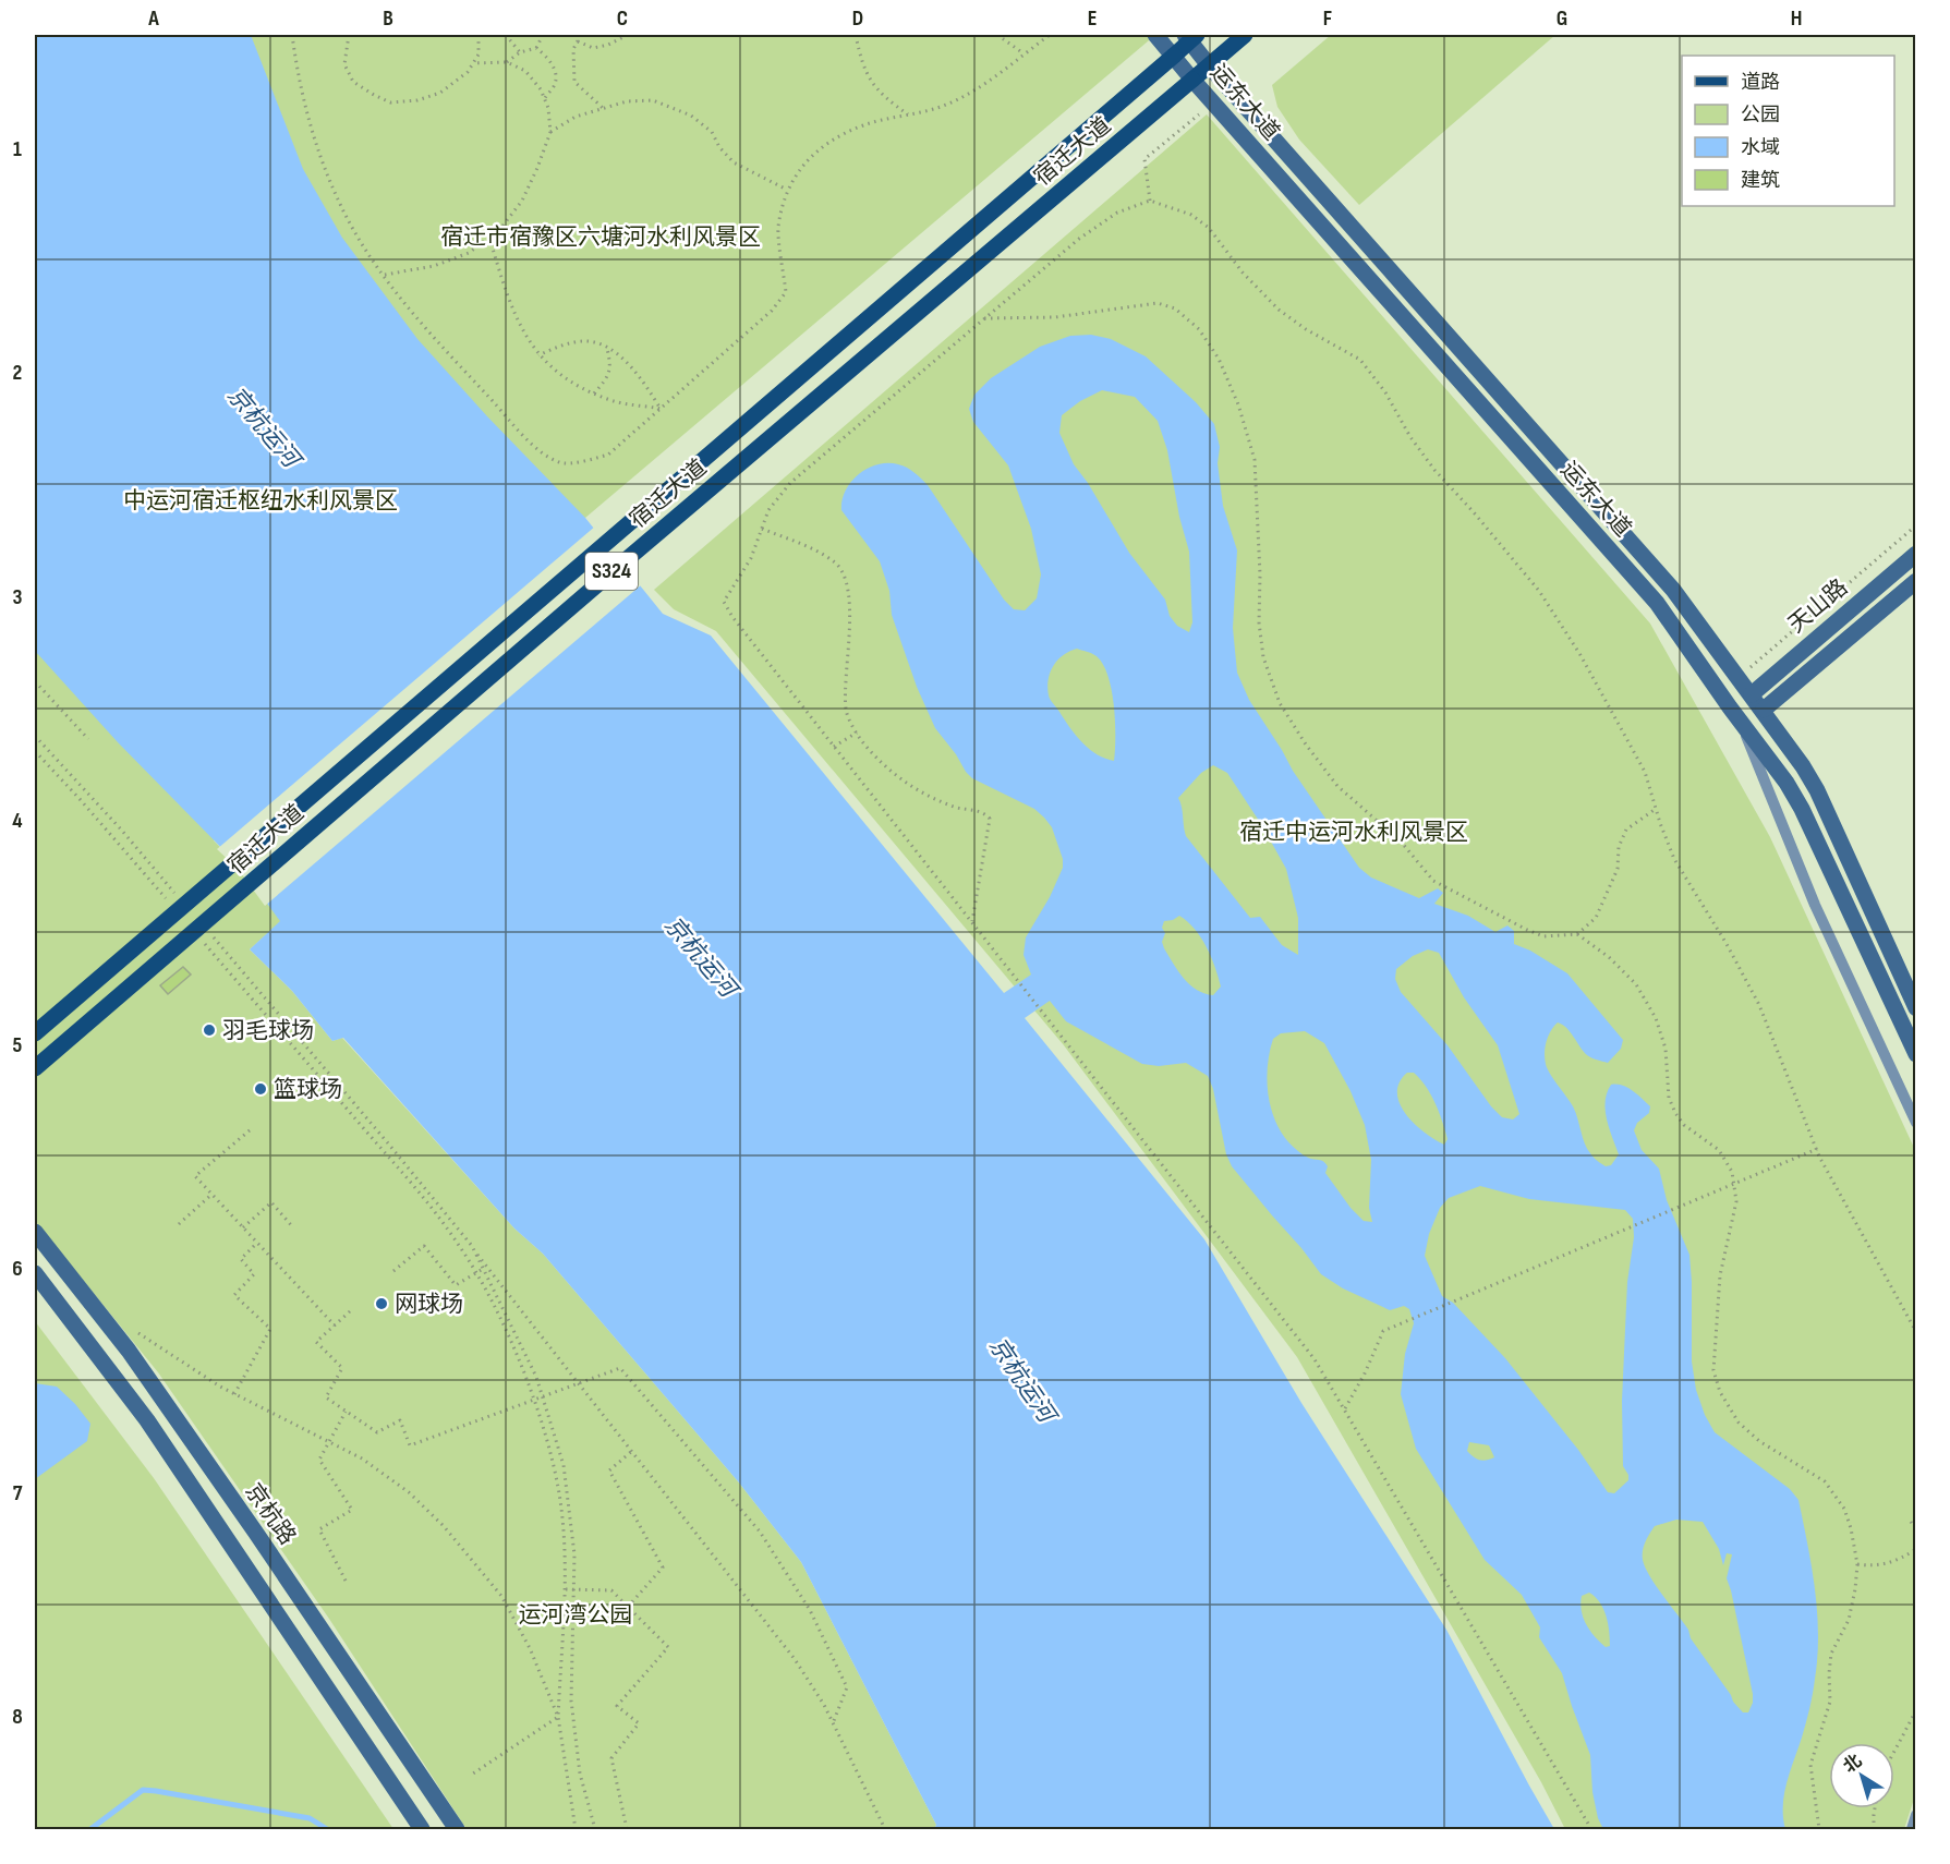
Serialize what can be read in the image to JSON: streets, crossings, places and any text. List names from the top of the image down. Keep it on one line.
{"streets":{"main road":["运东大道","宿迁大道","S324","天山路","京杭路"]},"crossings":[["运东大道","宿迁大道"],["运东大道","天山路"]],"water":["京杭运河"],"parks":["宿迁市宿豫区六塘河水利风景区","中运河宿迁枢纽水利风景区","宿迁中运河水利风景区","运河湾公园"],"places":["羽毛球场","篮球场","网球场"],"legend":["道路","公园","水域","建筑"],"north":"top left","grid":{"columns":["A","B","C","D","E","F","G","H"],"rows":["1","2","3","4","5","6","7","8"]}}
